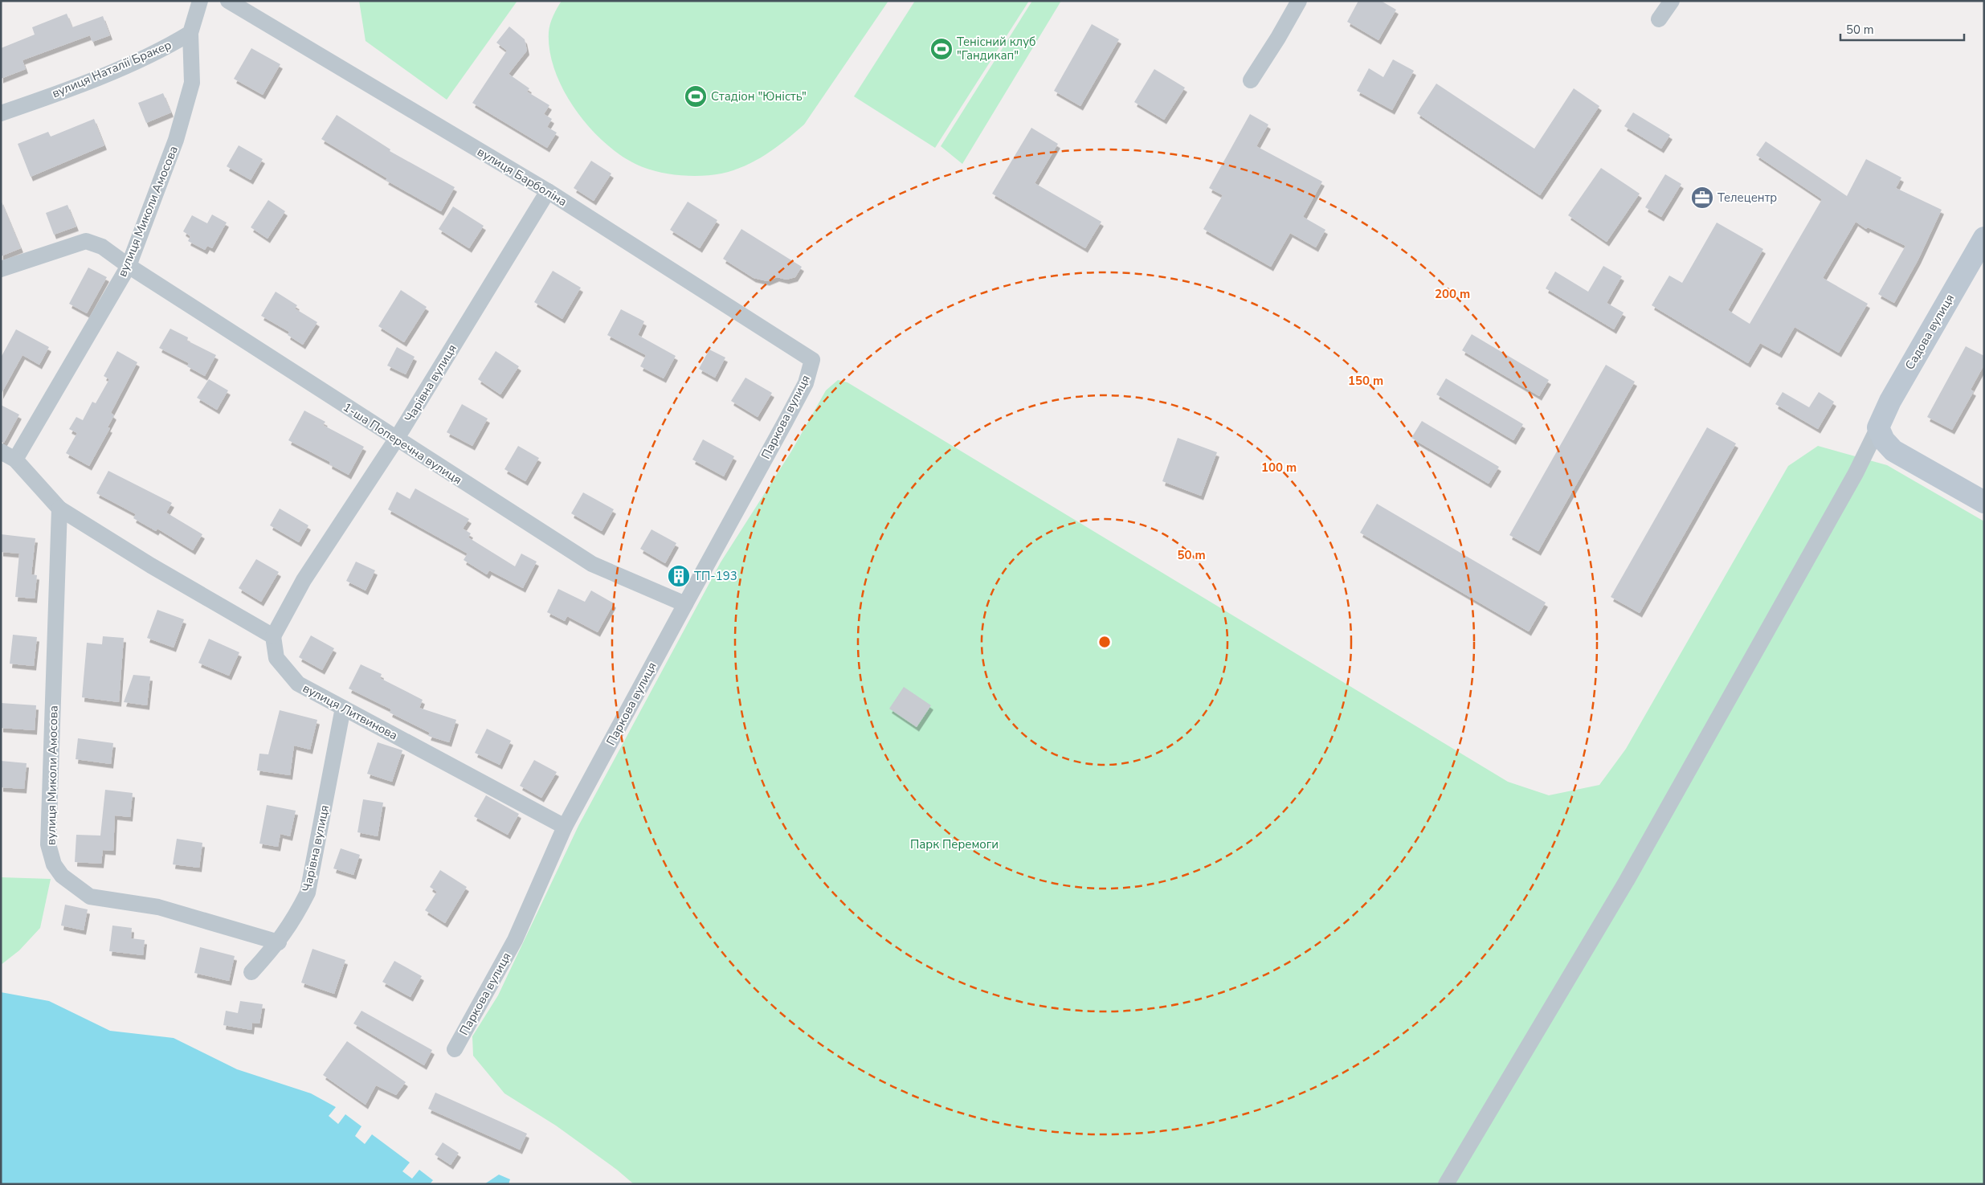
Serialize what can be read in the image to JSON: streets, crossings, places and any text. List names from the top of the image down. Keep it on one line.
{"streets":{"street":["вулиця Наталії Бракер","вулиця Барболіна","вулиця Миколи Амосова","Садова вулиця","Чарівна вулиця","Паркова вулиця","1-ша Поперечна вулиця","вулиця Литвинова"]},"crossings":[["вулиця Наталії Бракер","вулиця Миколи Амосова"],["вулиця Барболіна","Чарівна вулиця"],["вулиця Барболіна","Паркова вулиця"],["вулиця Миколи Амосова","Чарівна вулиця"],["вулиця Миколи Амосова","1-ша Поперечна вулиця"],["Чарівна вулиця","1-ша Поперечна вулиця"],["Чарівна вулиця","вулиця Литвинова"],["Паркова вулиця","1-ша Поперечна вулиця"],["Паркова вулиця","вулиця Литвинова"]],"parks":["Парк Перемоги"],"places":{"sports":["Тенісний клуб \"Гандикап\"","Стадіон \"Юність\""],"office":["Телецентр"],"building":["ТП-193"]},"scale_bar":"50 m","rings":["200 m","150 m","100 m","50 m"]}
